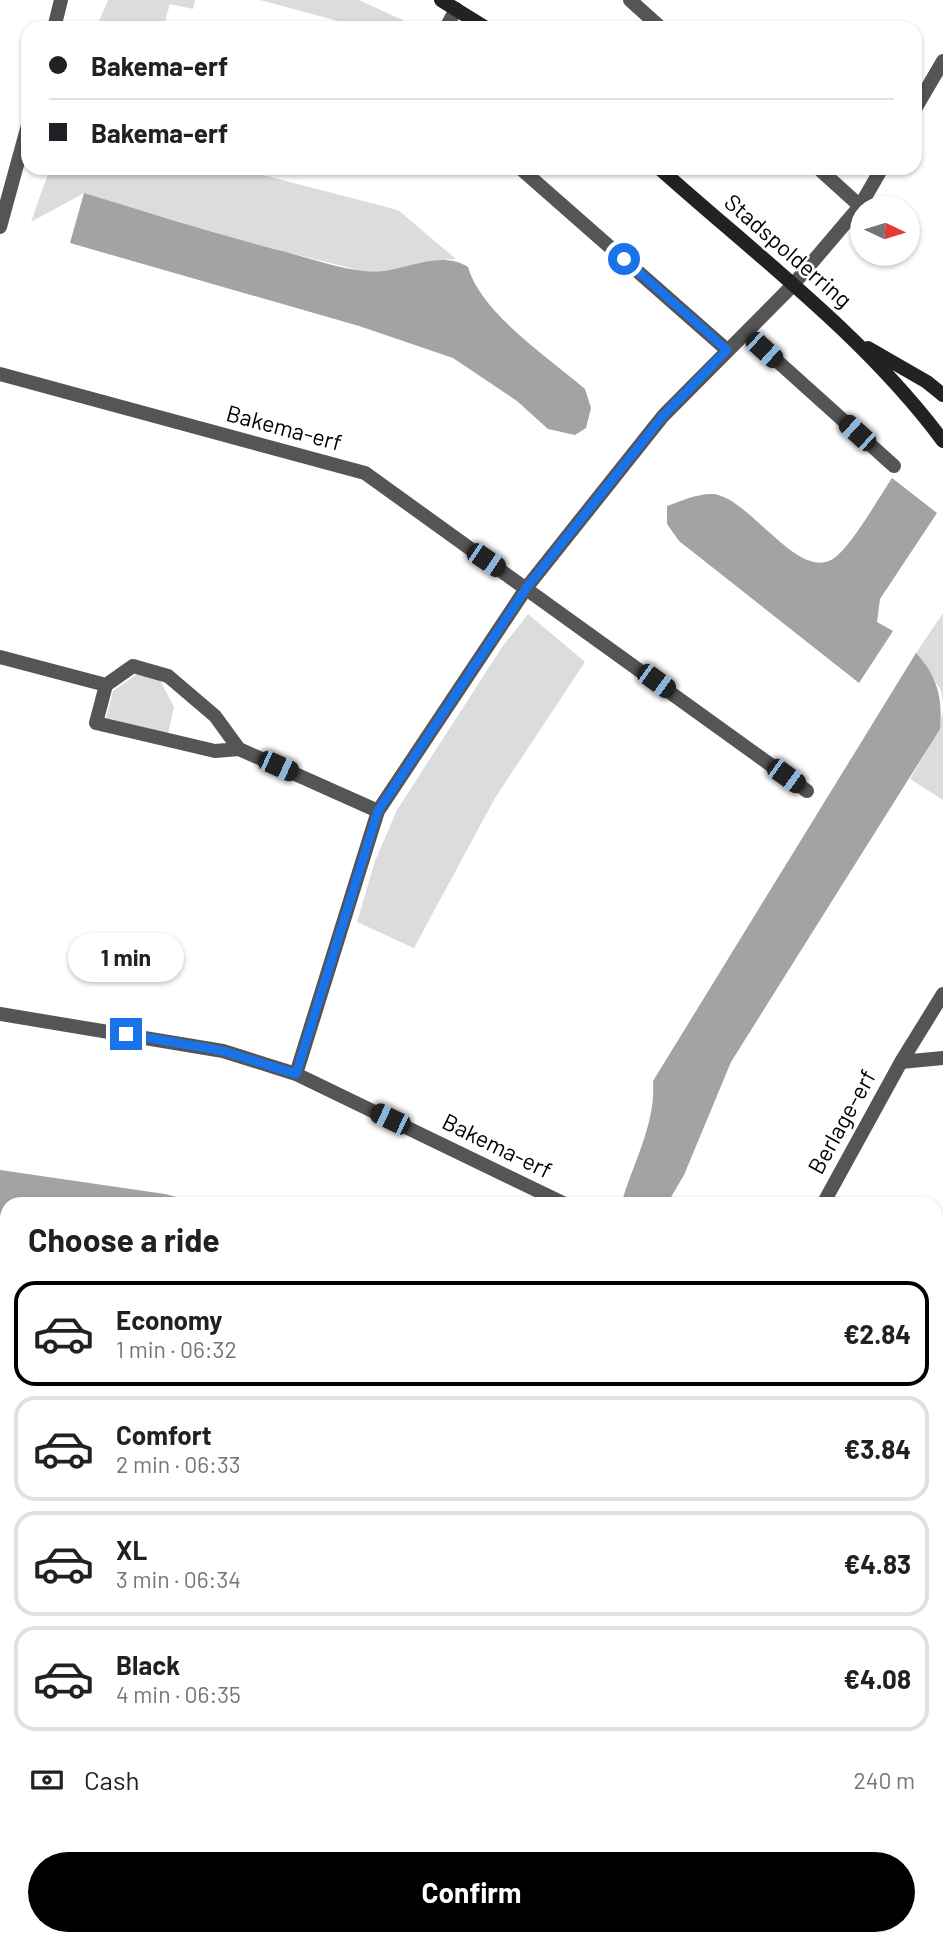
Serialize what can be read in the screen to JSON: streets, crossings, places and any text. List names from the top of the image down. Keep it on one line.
{"streets":{"street":["Stadspolderring","Bakema-erf","Berlage-erf"]},"north":"right","page":{"banner":["Bakema-erf","Bakema-erf"],"bubble":"1 min","heading":"Choose a ride","list":[{"name":"Economy","note":"1 min · 06:32","value":"€2.84"},{"name":"Comfort","note":"2 min · 06:33","value":"€3.84"},{"name":"XL","note":"3 min · 06:34","value":"€4.83"},{"name":"Black","note":"4 min · 06:35","value":"€4.08"}],"pay":["Cash","240 m"],"buttons":"Confirm"}}
